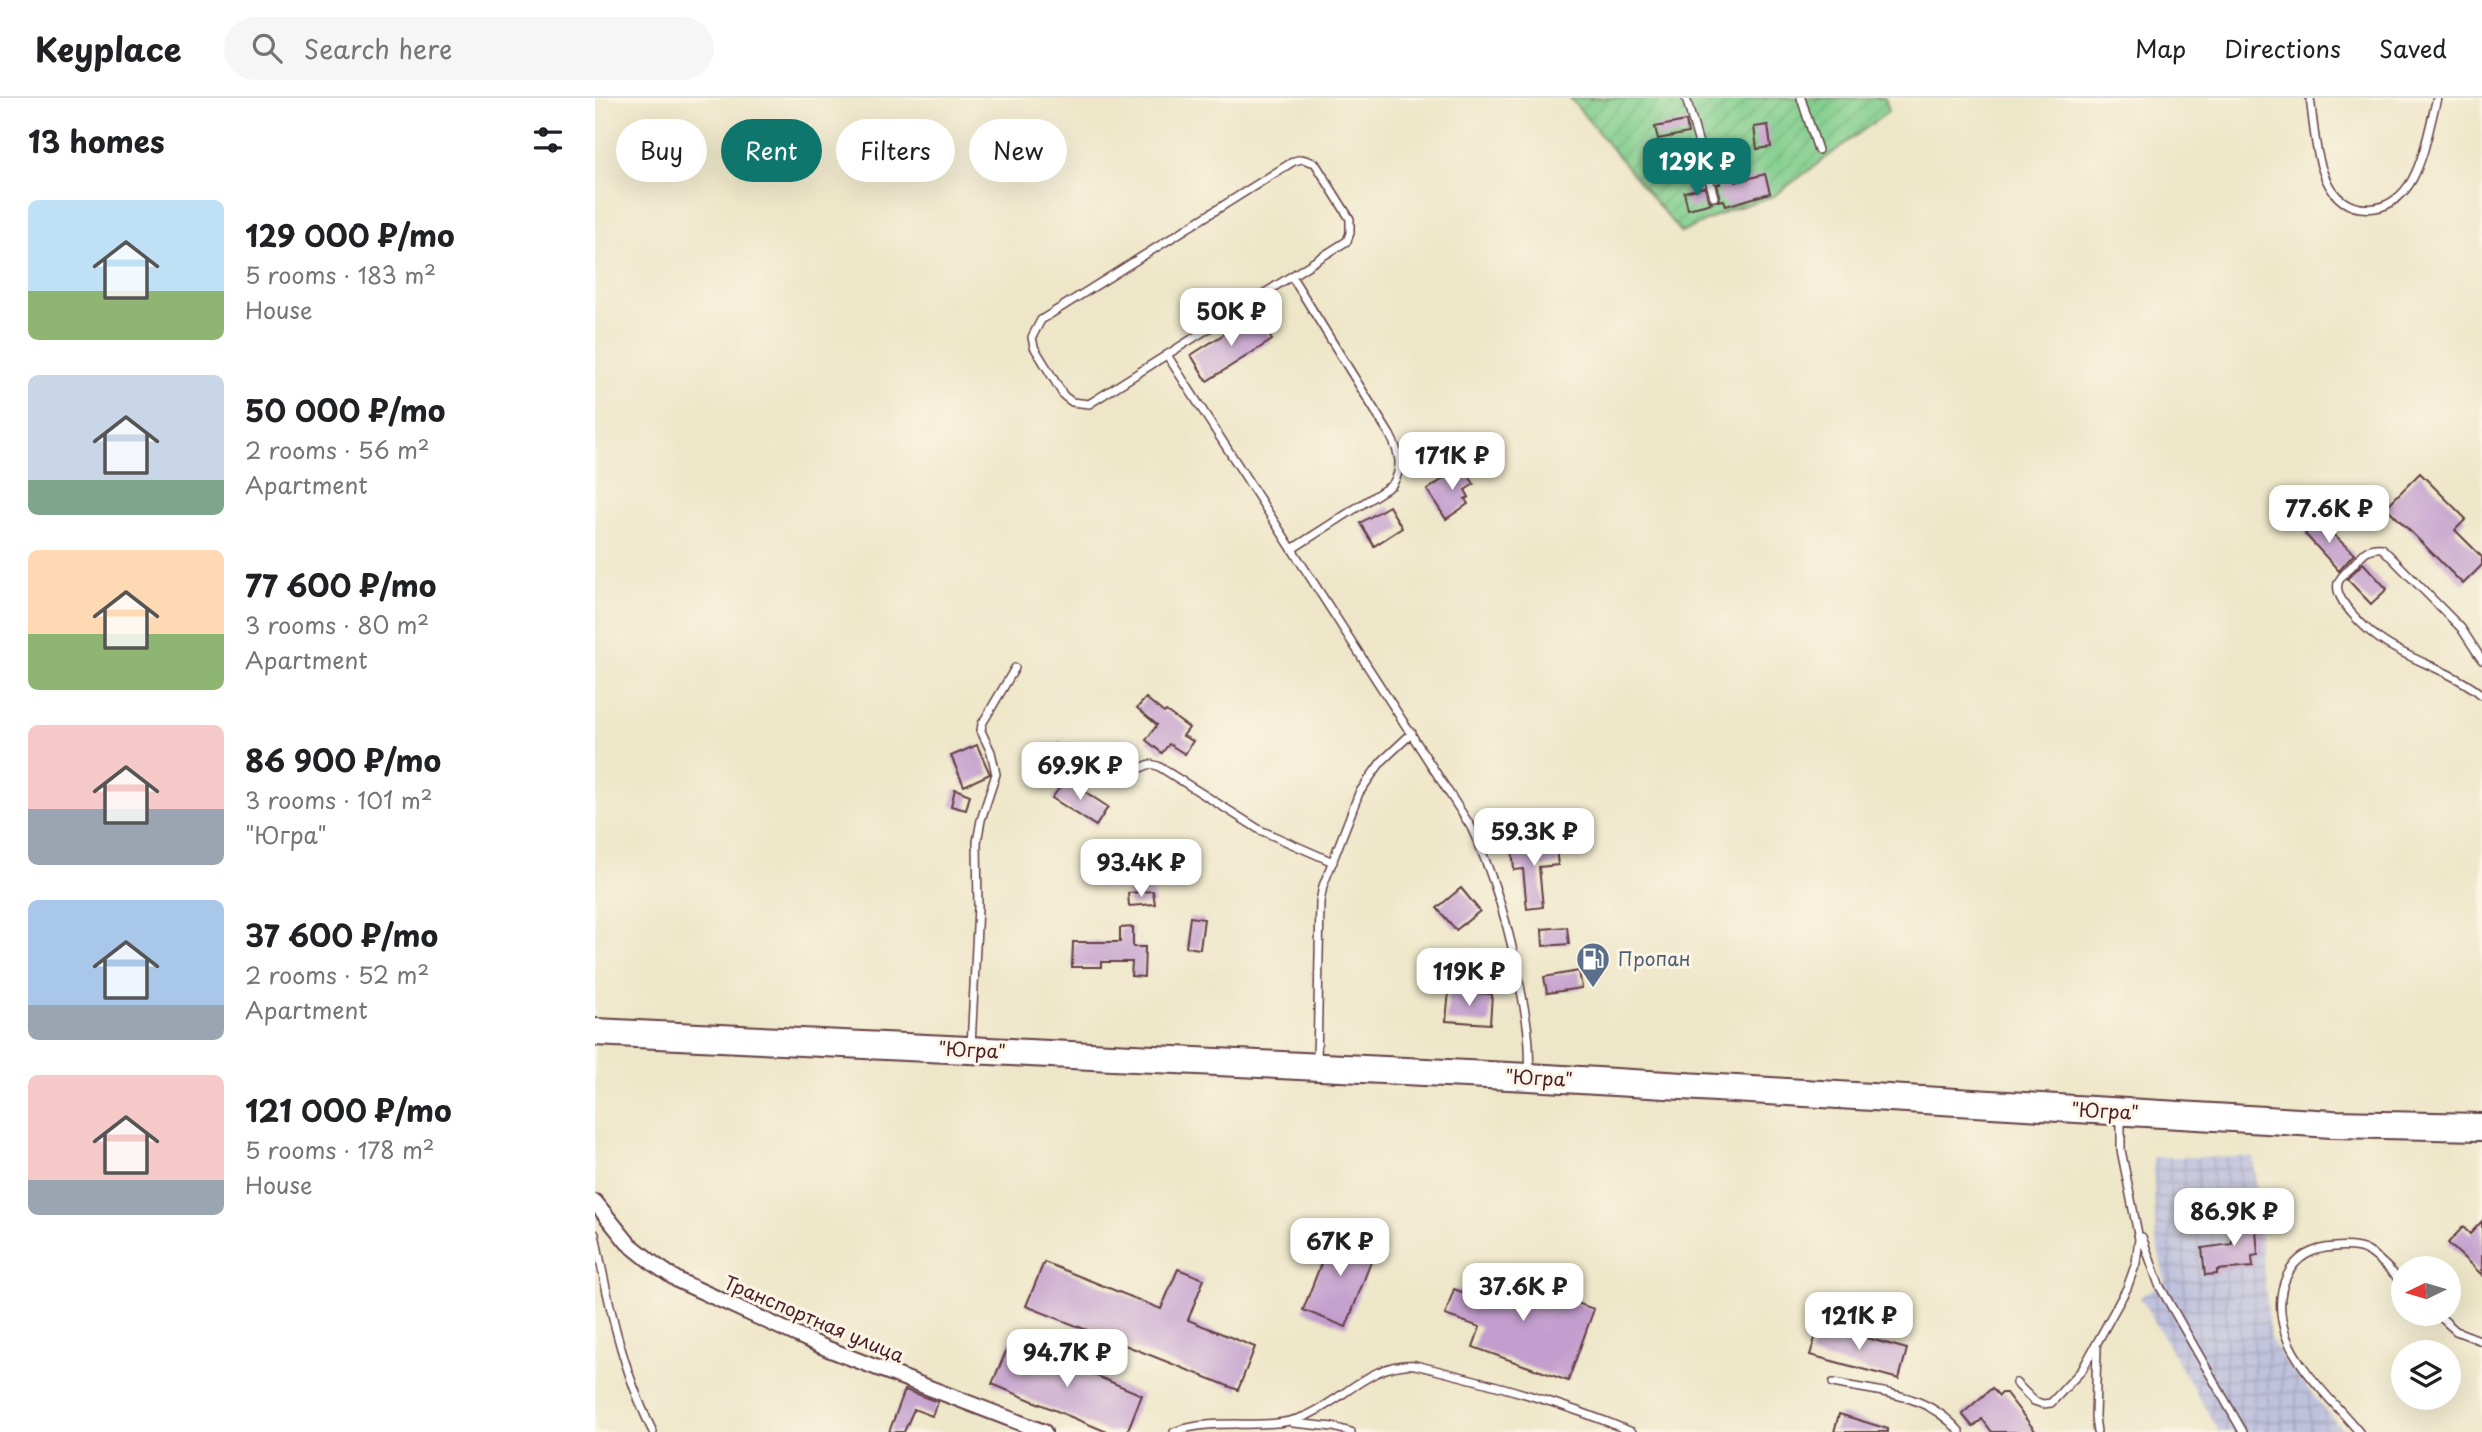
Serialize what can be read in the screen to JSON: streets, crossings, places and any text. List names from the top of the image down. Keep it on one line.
{"streets":{"highway":["\"Югра\""],"street":["Транспортная улица"]},"places":{"fuel station":["Пропан"]},"north":"left","page":{"header":"Keyplace","search":"Search here","nav":["Map","Directions","Saved"],"heading":"13 homes","chip":["Buy","Rent","Filters","New"],"price":["129K ₽","50K ₽","171K ₽","77.6K ₽","69.9K ₽","59.3K ₽","93.4K ₽","119K ₽","86.9K ₽","67K ₽","37.6K ₽","121K ₽","94.7K ₽"],"list":[{"name":"129 000 ₽/mo","note":"5 rooms · 183 m² · House"},{"name":"50 000 ₽/mo","note":"2 rooms · 56 m² · Apartment"},{"name":"77 600 ₽/mo","note":"3 rooms · 80 m² · Apartment"},{"name":"86 900 ₽/mo","note":"3 rooms · 101 m² · \"Югра\""},{"name":"37 600 ₽/mo","note":"2 rooms · 52 m² · Apartment"},{"name":"121 000 ₽/mo","note":"5 rooms · 178 m² · House"}]}}
